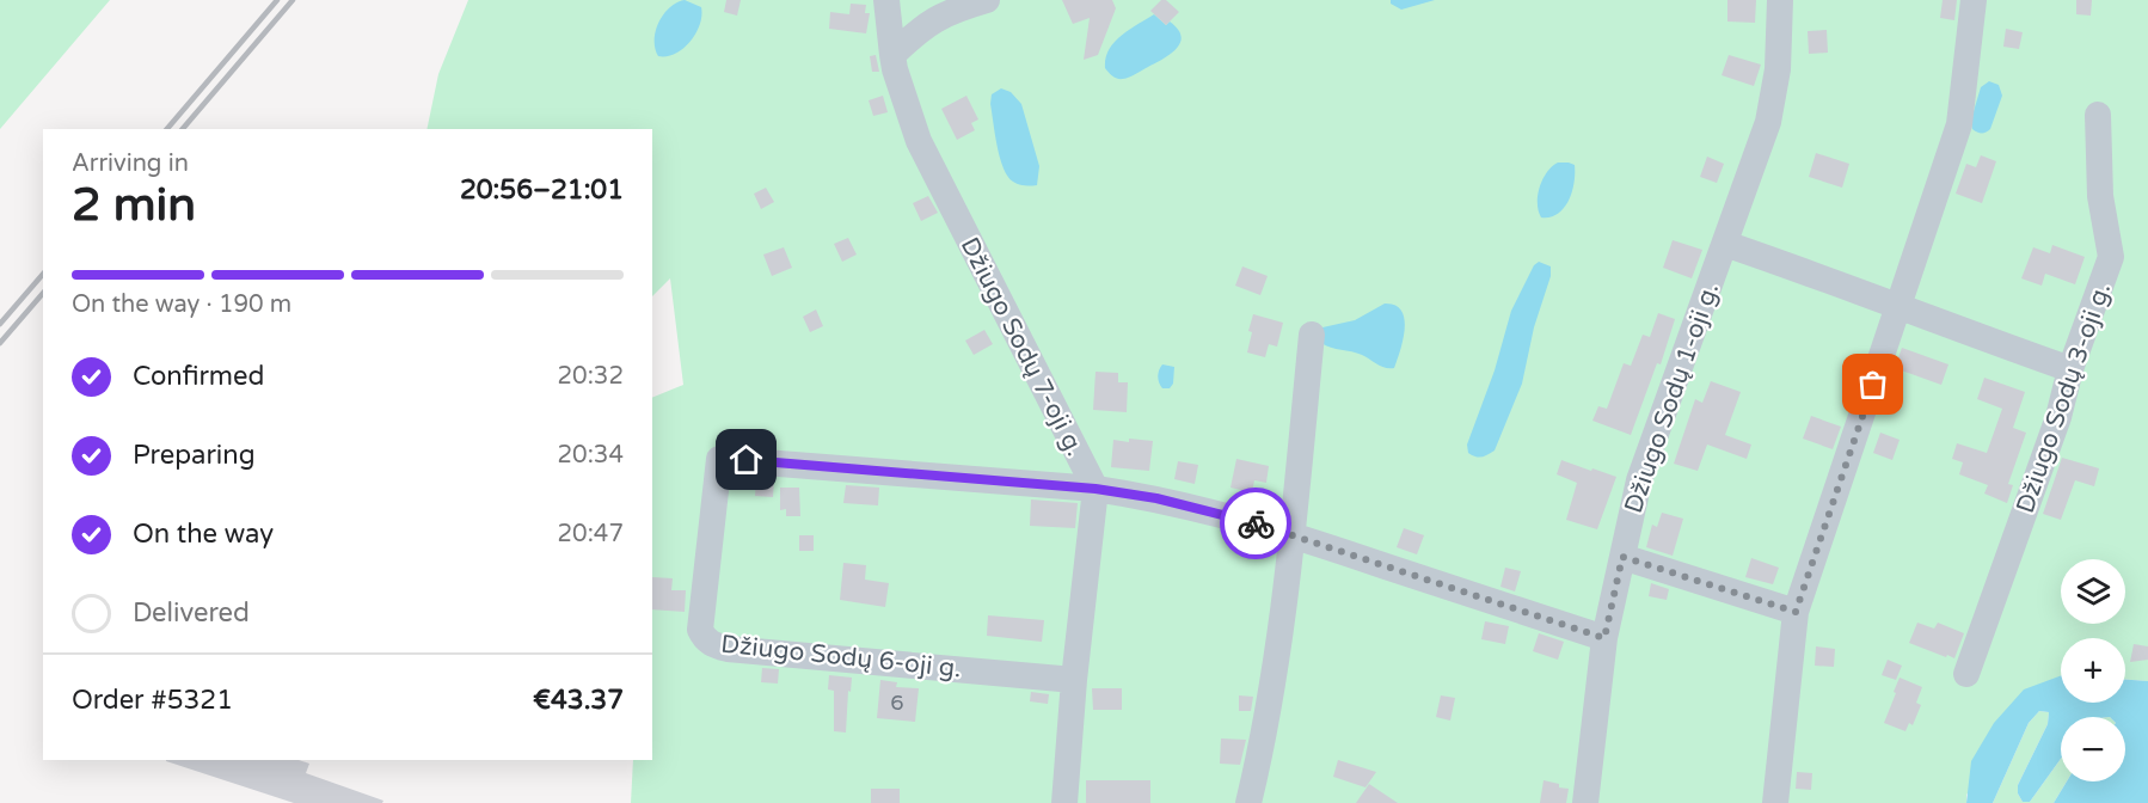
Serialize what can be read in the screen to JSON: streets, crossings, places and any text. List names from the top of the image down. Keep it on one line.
{"streets":{"street":["Džiugo Sodų 7-oji g.","Džiugo Sodų 1-oji g.","Džiugo Sodų 3-oji g.","Džiugo Sodų 6-oji g."]},"crossings":[["Džiugo Sodų 7-oji g.","Džiugo Sodų 6-oji g."]],"house_numbers":["6"],"page":{"heading":["2 min","Arriving in","20:56–21:01"],"panel":["Order #5321","€43.37"],"bar":"On the way · 190 m","list":[["Confirmed","20:32"],["Preparing","20:34"],["On the way","20:47"],"Delivered"],"map_buttons":["+","−"]}}
